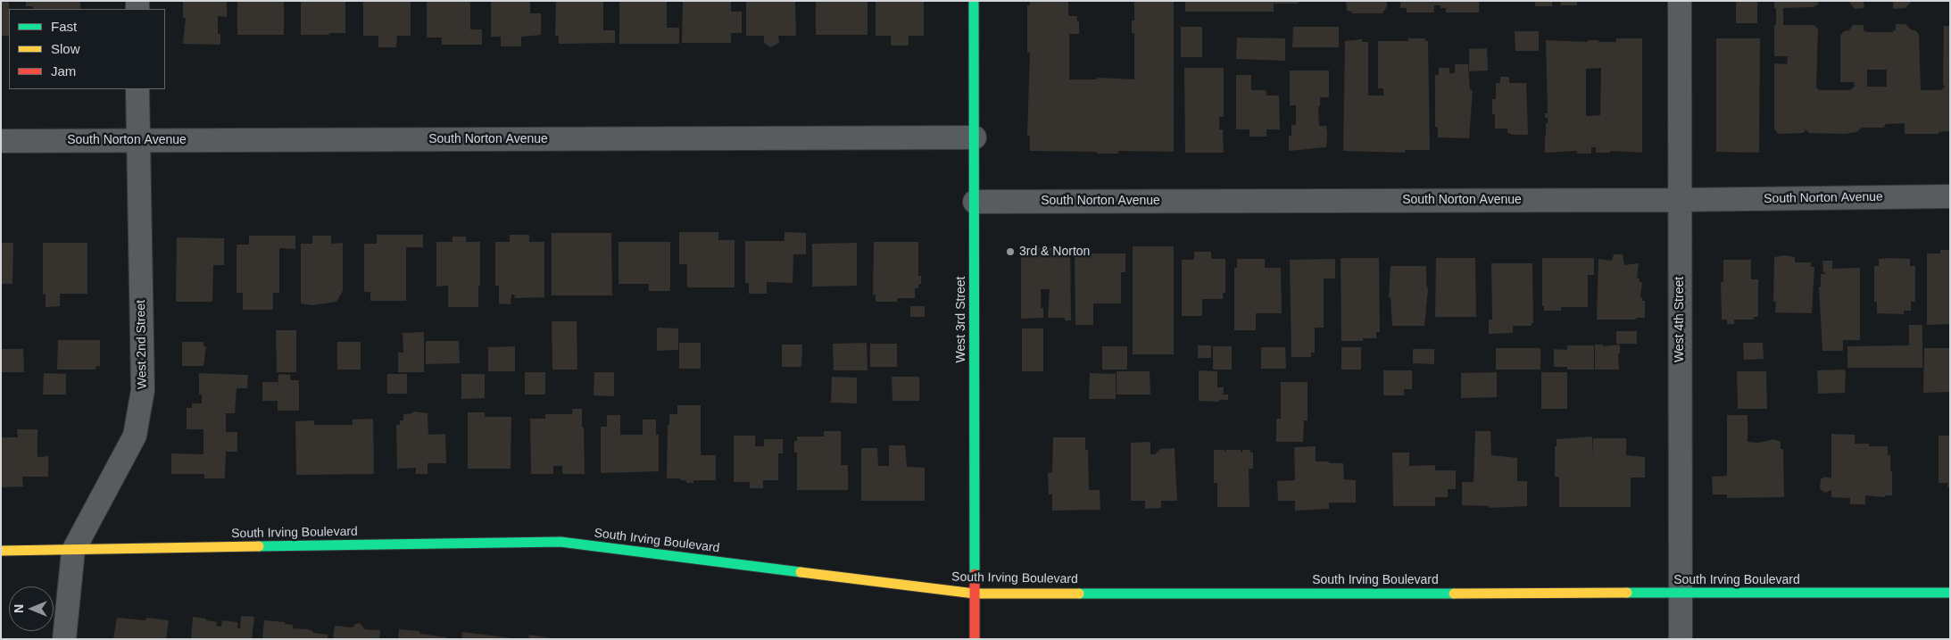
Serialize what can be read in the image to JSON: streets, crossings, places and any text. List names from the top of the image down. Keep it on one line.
{"streets":{"street":["South Norton Avenue","West 3rd Street","West 4th Street","West 2nd Street","South Irving Boulevard"]},"crossings":[["South Norton Avenue","West 3rd Street"],["South Norton Avenue","West 4th Street"],["South Norton Avenue","West 2nd Street"],["West 3rd Street","South Irving Boulevard"],["West 4th Street","South Irving Boulevard"],["West 2nd Street","South Irving Boulevard"]],"places":["3rd & Norton"],"legend":["Fast","Slow","Jam"],"north":"left"}
